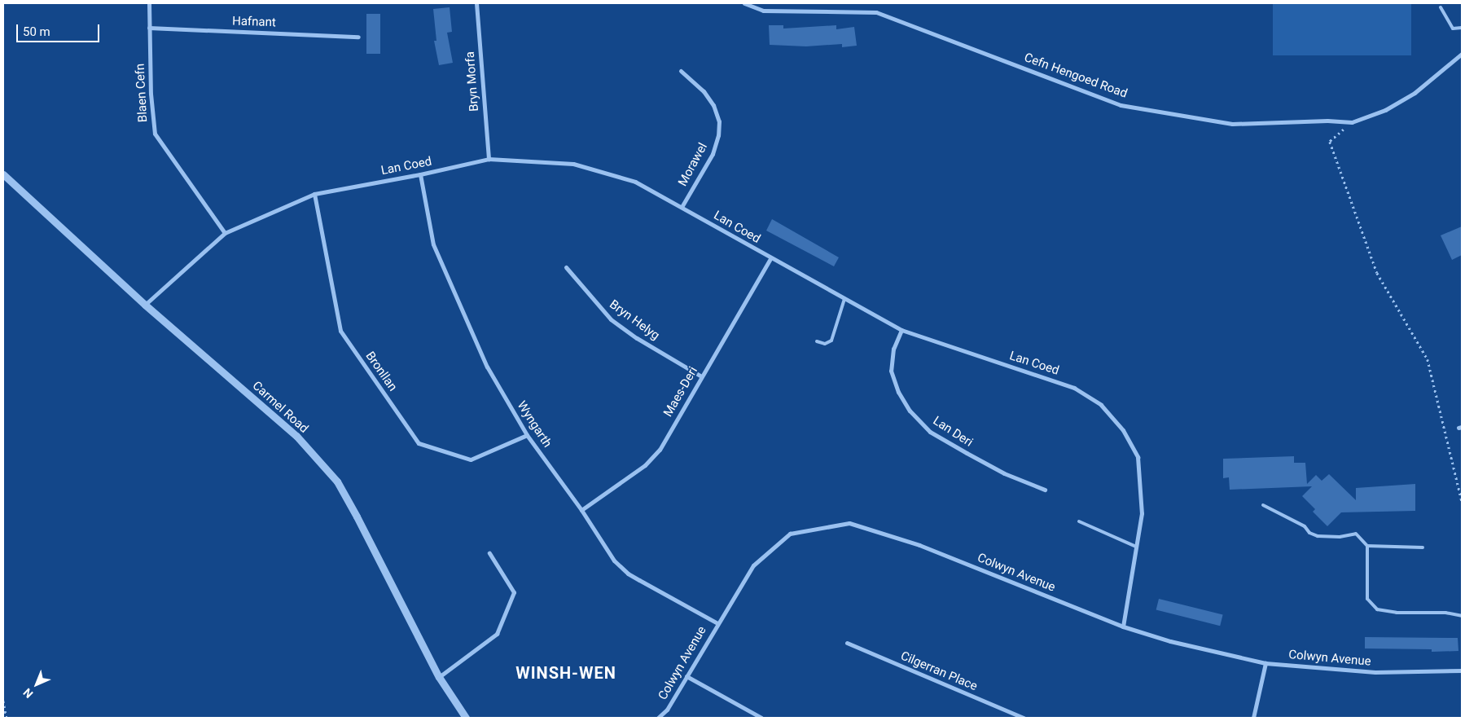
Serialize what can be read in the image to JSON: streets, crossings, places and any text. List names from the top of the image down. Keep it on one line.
{"streets":{"street":["Hafnant","Cefn Hengoed Road","Bryn Morfa","Blaen Cefn","Morawel","Lan Coed","Bryn Helyg","Bronllan","Maes-Deri","Carmel Road","Wyngarth","Lan Deri","Colwyn Avenue","Cilgerran Place"]},"crossings":[["Hafnant","Blaen Cefn"],["Bryn Morfa","Lan Coed"],["Blaen Cefn","Lan Coed"],["Morawel","Lan Coed"],["Lan Coed","Bronllan"],["Lan Coed","Maes-Deri"],["Lan Coed","Carmel Road"],["Lan Coed","Wyngarth"],["Lan Coed","Lan Deri"],["Lan Coed","Colwyn Avenue"],["Bryn Helyg","Maes-Deri"],["Bronllan","Wyngarth"],["Maes-Deri","Wyngarth"],["Wyngarth","Colwyn Avenue"]],"districts":["WINSH-WEN"],"scale_bar":"50 m","north":"bottom left"}
